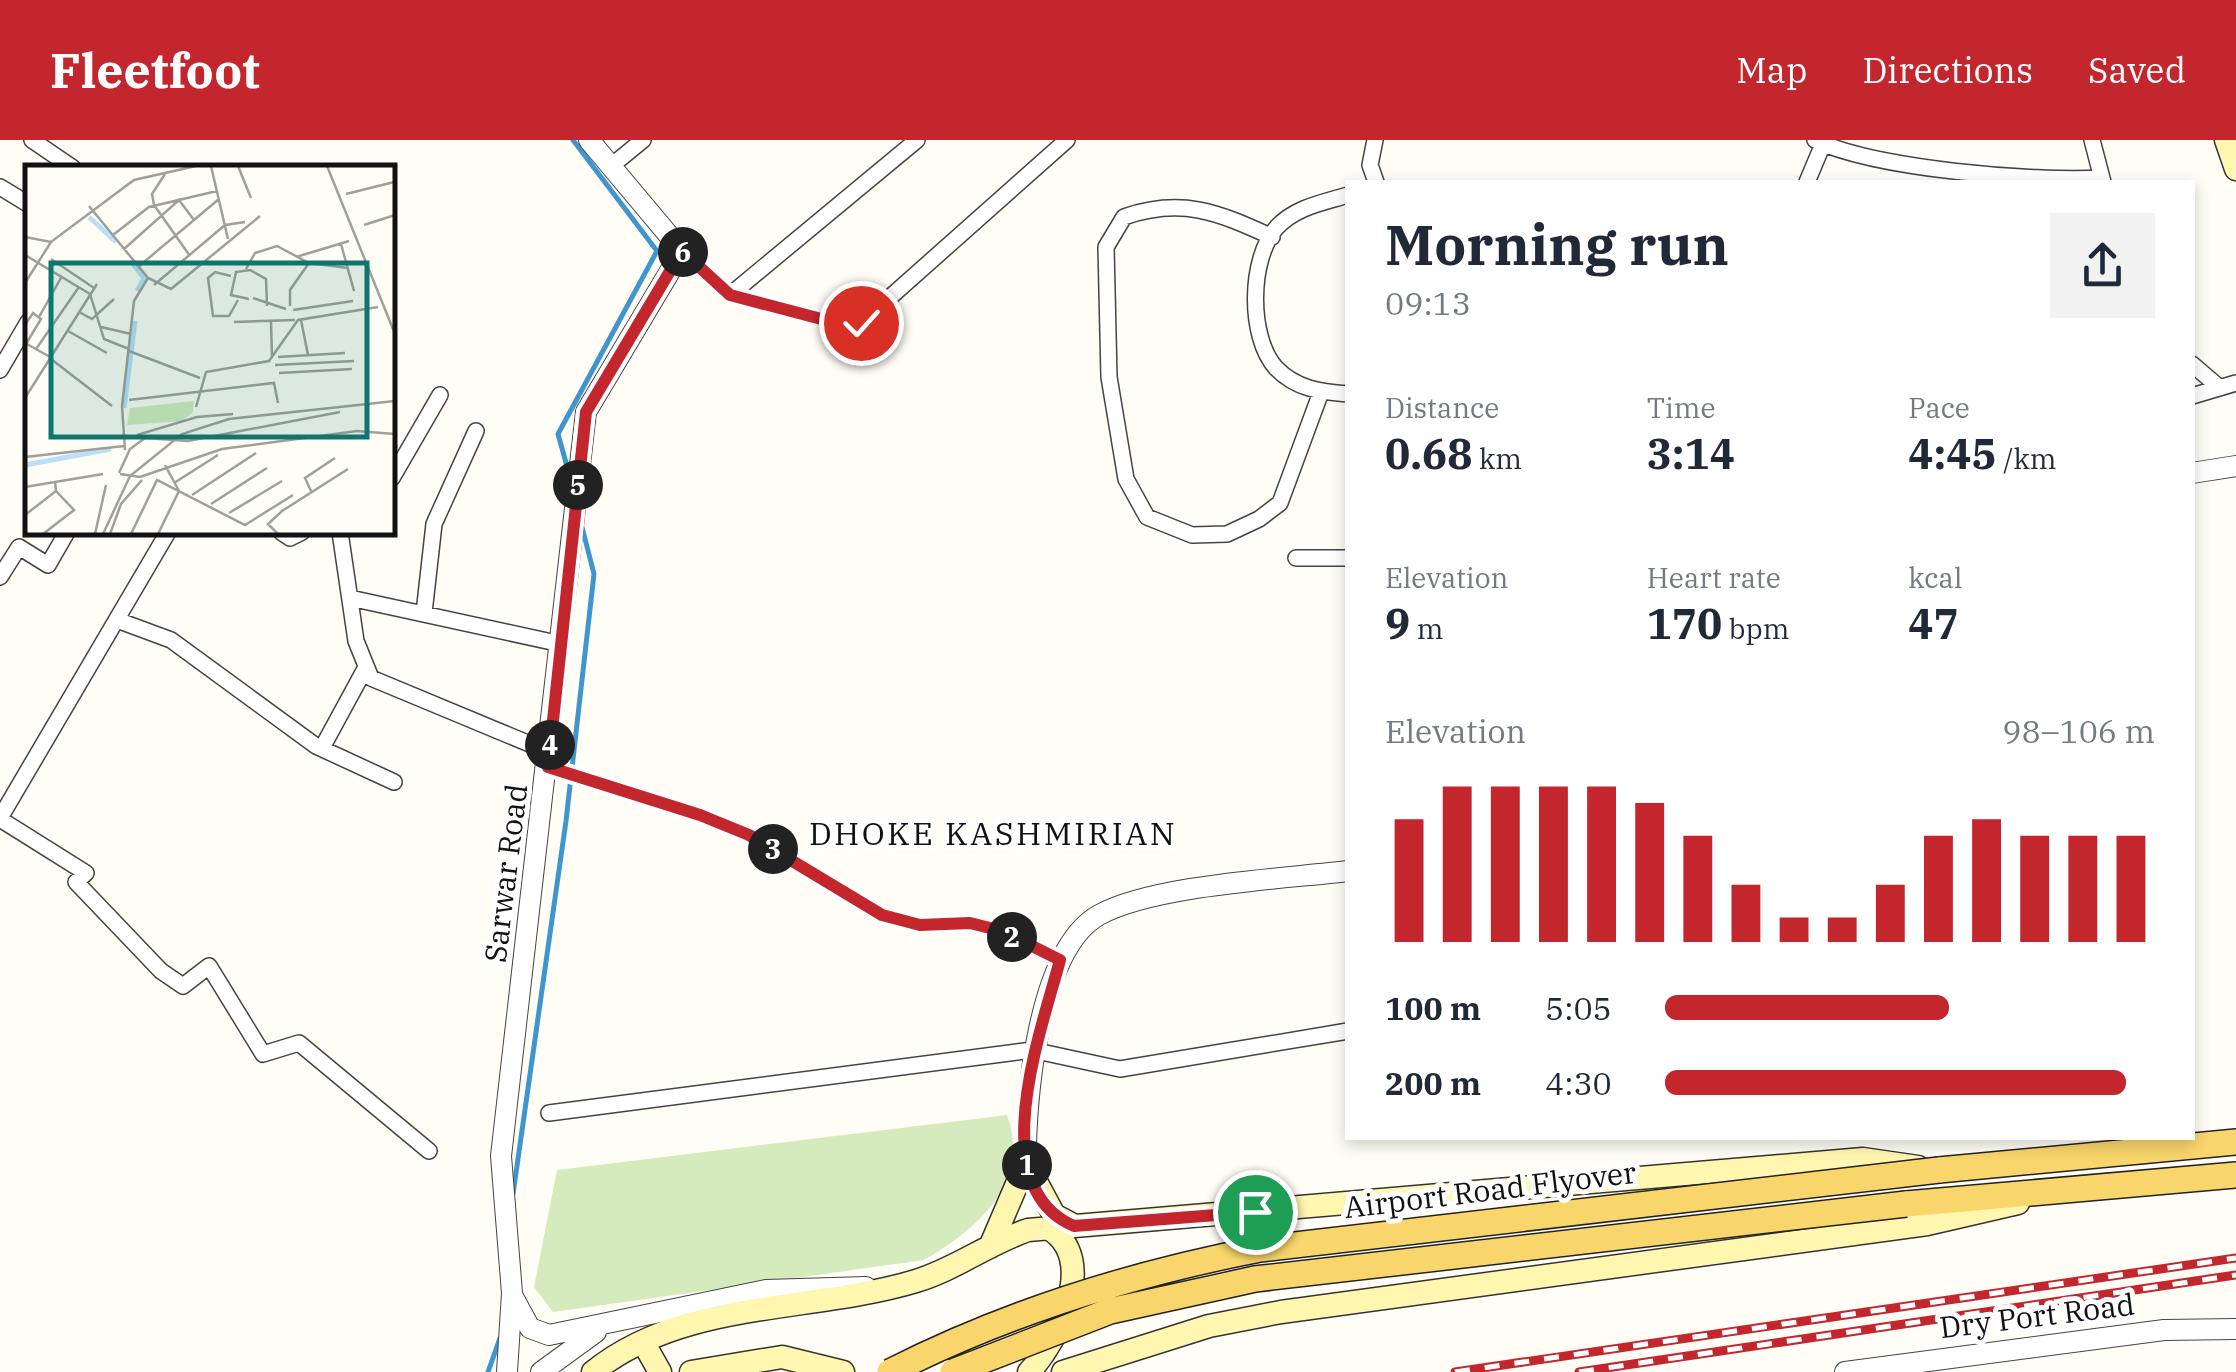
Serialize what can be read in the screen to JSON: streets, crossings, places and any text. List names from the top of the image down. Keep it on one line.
{"streets":{"main road":["Airport Road Flyover"],"street":["Sarwar Road","Dry Port Road"]},"districts":["DHOKE KASHMIRIAN"],"page":{"header":"Fleetfoot","nav":["Map","Directions","Saved"],"heading":["Morning run","09:13"],"pins":["6","5","4","3","2","1"],"stats":[["Distance","0.68 km"],["Time","3:14"],["Pace","4:45 /km"],["Elevation","9 m"],["Heart rate","170 bpm"],["kcal","47"]],"chart":["Elevation","98–106 m"],"list":[{"name":"100 m","note":"5:05"},{"name":"200 m","note":"4:30"}]}}
